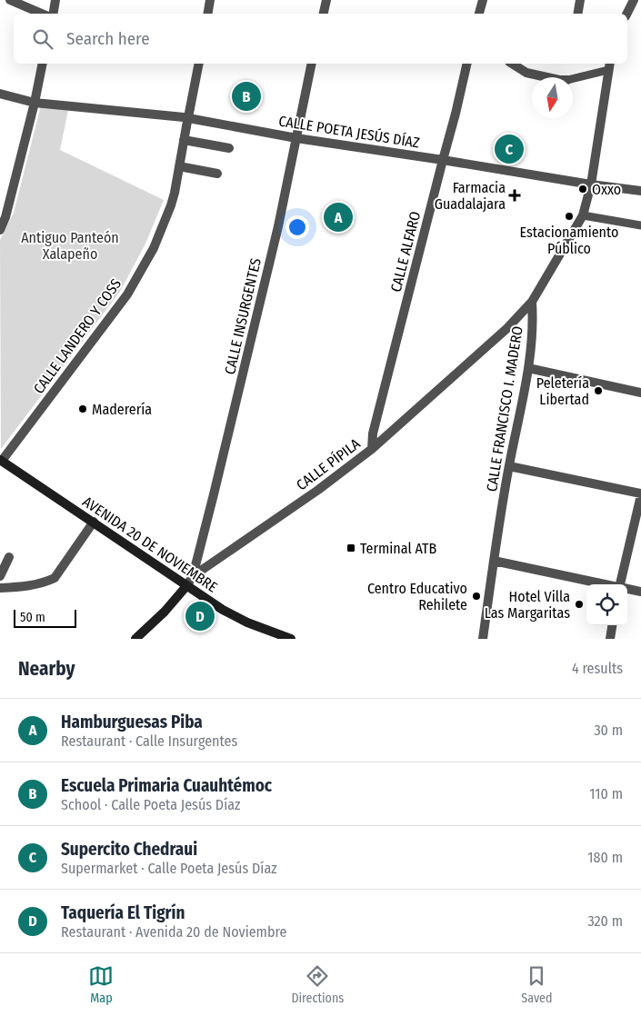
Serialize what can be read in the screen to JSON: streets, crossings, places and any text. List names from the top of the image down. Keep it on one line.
{"streets":{"main road":["CALLE PÍPILA","AVENIDA 20 DE NOVIEMBRE"],"street":["CALLE POETA JESÚS DÍAZ","CALLE ALFARO","CALLE INSURGENTES","CALLE LANDERO Y COSS","CALLE FRANCISCO I. MADERO"]},"crossings":[["CALLE POETA JESÚS DÍAZ","CALLE ALFARO"],["CALLE POETA JESÚS DÍAZ","CALLE INSURGENTES"],["CALLE ALFARO","CALLE PÍPILA"],["CALLE INSURGENTES","CALLE PÍPILA"],["CALLE LANDERO Y COSS","AVENIDA 20 DE NOVIEMBRE"],["CALLE FRANCISCO I. MADERO","CALLE PÍPILA"],["CALLE PÍPILA","AVENIDA 20 DE NOVIEMBRE"]],"parks":["Antiguo Panteón Xalapeño"],"places":{"other":["Oxxo","Estacionamiento Público","Peletería Libertad","Maderería","Centro Educativo Rehilete","Hotel Villa Las Margaritas"],"health":["Farmacia Guadalajara"],"transit":["Terminal ATB"]},"scale_bar":"50 m","north":"bottom","page":{"search":"Search here","pins":["B","C","A","D"],"scale":"50 m","heading":["Nearby","4 results"],"list":[{"mark":"A","name":"Hamburguesas Piba","note":"Restaurant · Calle Insurgentes","value":"30 m"},{"mark":"B","name":"Escuela Primaria Cuauhtémoc","note":"School · Calle Poeta Jesús Díaz","value":"110 m"},{"mark":"C","name":"Supercito Chedraui","note":"Supermarket · Calle Poeta Jesús Díaz","value":"180 m"},{"mark":"D","name":"Taquería El Tigrín","note":"Restaurant · Avenida 20 de Noviembre","value":"320 m"}],"nav":["Map","Directions","Saved"]}}
